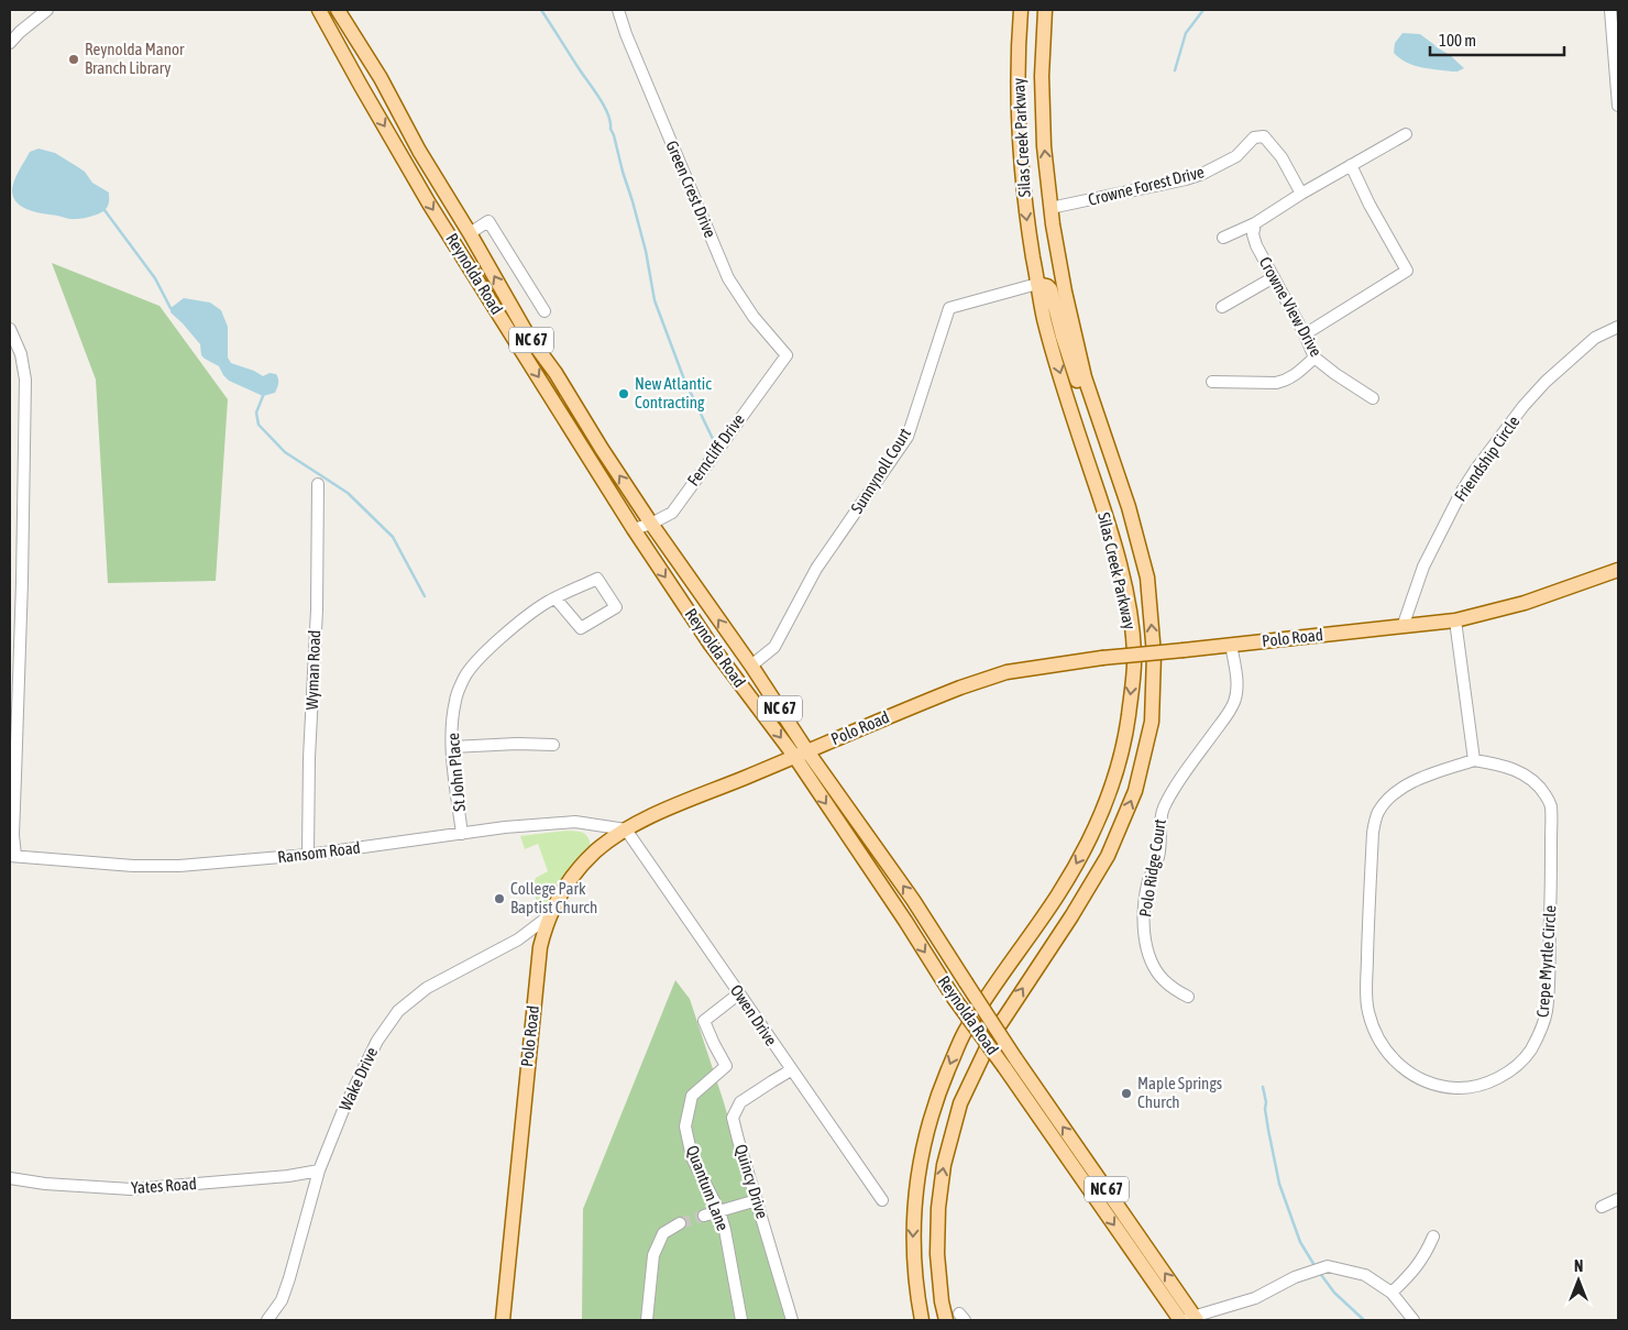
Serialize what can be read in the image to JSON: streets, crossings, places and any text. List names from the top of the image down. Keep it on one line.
{"streets":{"main road":["Silas Creek Parkway","Reynolda Road","NC 67","Polo Road"],"street":["Crowne Forest Drive","Green Crest Drive","Crowne View Drive","Ferncliff Drive","Friendship Circle","Sunnynoll Court","Wyman Road","St John Place","Ransom Road","Polo Ridge Court","Crepe Myrtle Circle","Owen Drive","Wake Drive","Quincy Drive","Yates Road","Quantum Lane"]},"crossings":[["Silas Creek Parkway","Crowne Forest Drive"],["Silas Creek Parkway","Sunnynoll Court"],["Green Crest Drive","Ferncliff Drive"],["Reynolda Road","Ferncliff Drive"],["Reynolda Road","Sunnynoll Court"],["Reynolda Road","Polo Road"],["Friendship Circle","Polo Road"],["Polo Road","Ransom Road"],["Polo Road","Polo Ridge Court"],["Polo Road","Owen Drive"],["Polo Road","Wake Drive"],["Wyman Road","Ransom Road"],["St John Place","Ransom Road"],["Ransom Road","Owen Drive"],["Owen Drive","Quincy Drive"],["Owen Drive","Quantum Lane"],["Wake Drive","Yates Road"]],"places":["Reynolda Manor Branch Library","New Atlantic Contracting","College Park Baptist Church","Maple Springs Church"],"scale_bar":"100 m","north":"top"}
